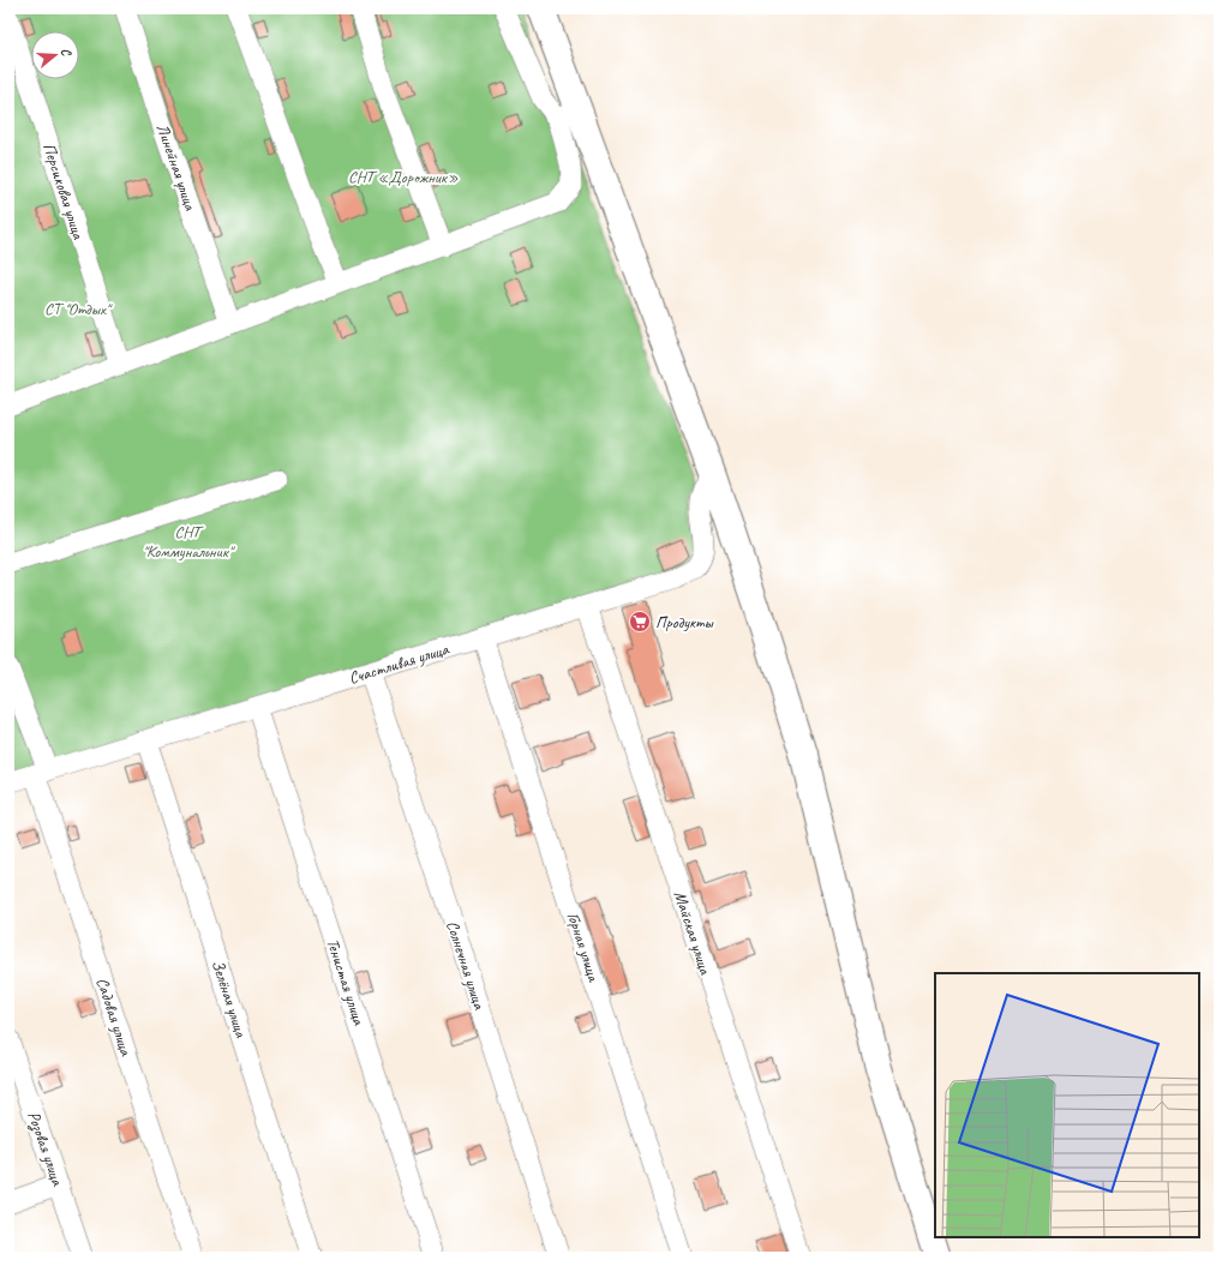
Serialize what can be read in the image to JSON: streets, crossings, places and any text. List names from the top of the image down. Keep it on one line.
{"streets":{"street":["Линейная улица","Персиковая улица","Счастливая улица","Майская улица","Горная улица","Солнечная улица","Тенистая улица","Зелёная улица","Садовая улица","Розовая улица"]},"crossings":[["Счастливая улица","Майская улица"],["Счастливая улица","Горная улица"],["Счастливая улица","Солнечная улица"],["Счастливая улица","Тенистая улица"],["Счастливая улица","Зелёная улица"],["Счастливая улица","Садовая улица"]],"parks":["СНТ «Дорожник»","СТ \"Отдых\"","СНТ \"Коммунальник\""],"places":{"supermarket":["Продукты"]},"north":"right"}
